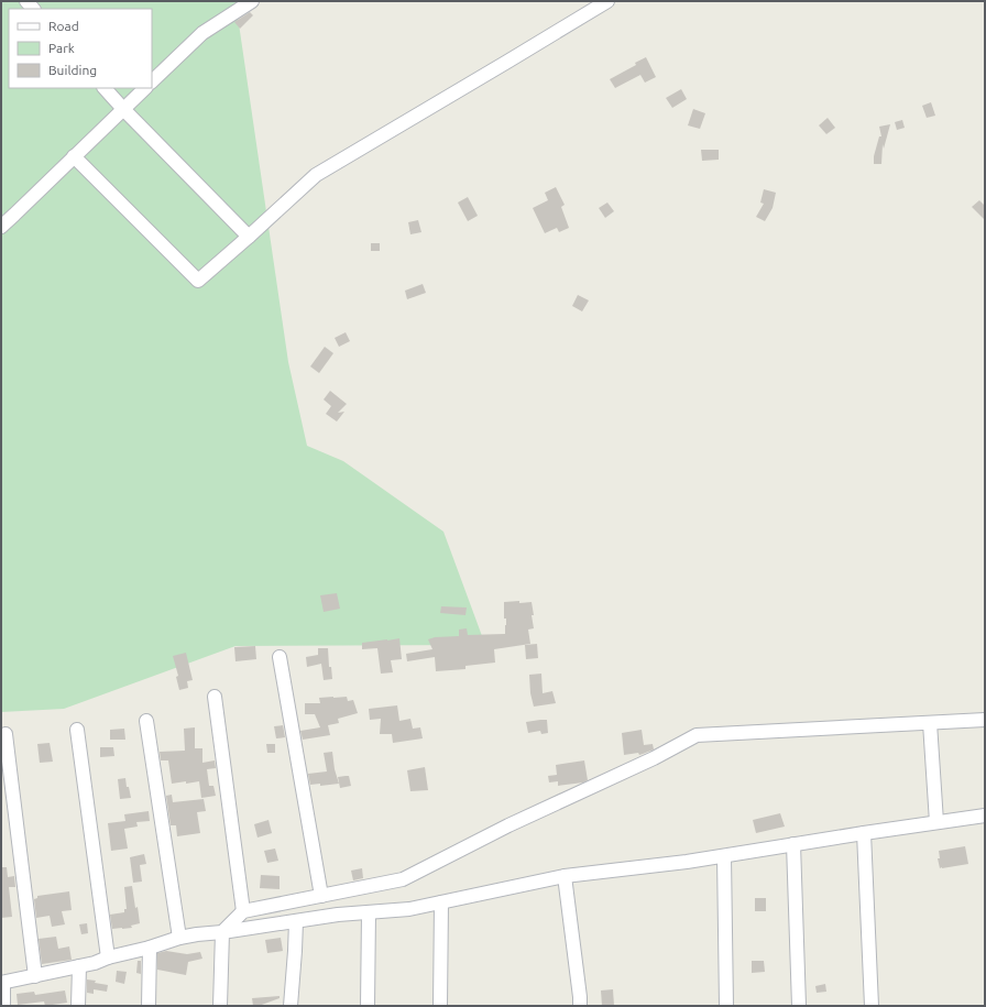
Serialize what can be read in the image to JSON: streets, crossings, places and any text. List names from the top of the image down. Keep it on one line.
{"legend":["Road","Park","Building"]}
